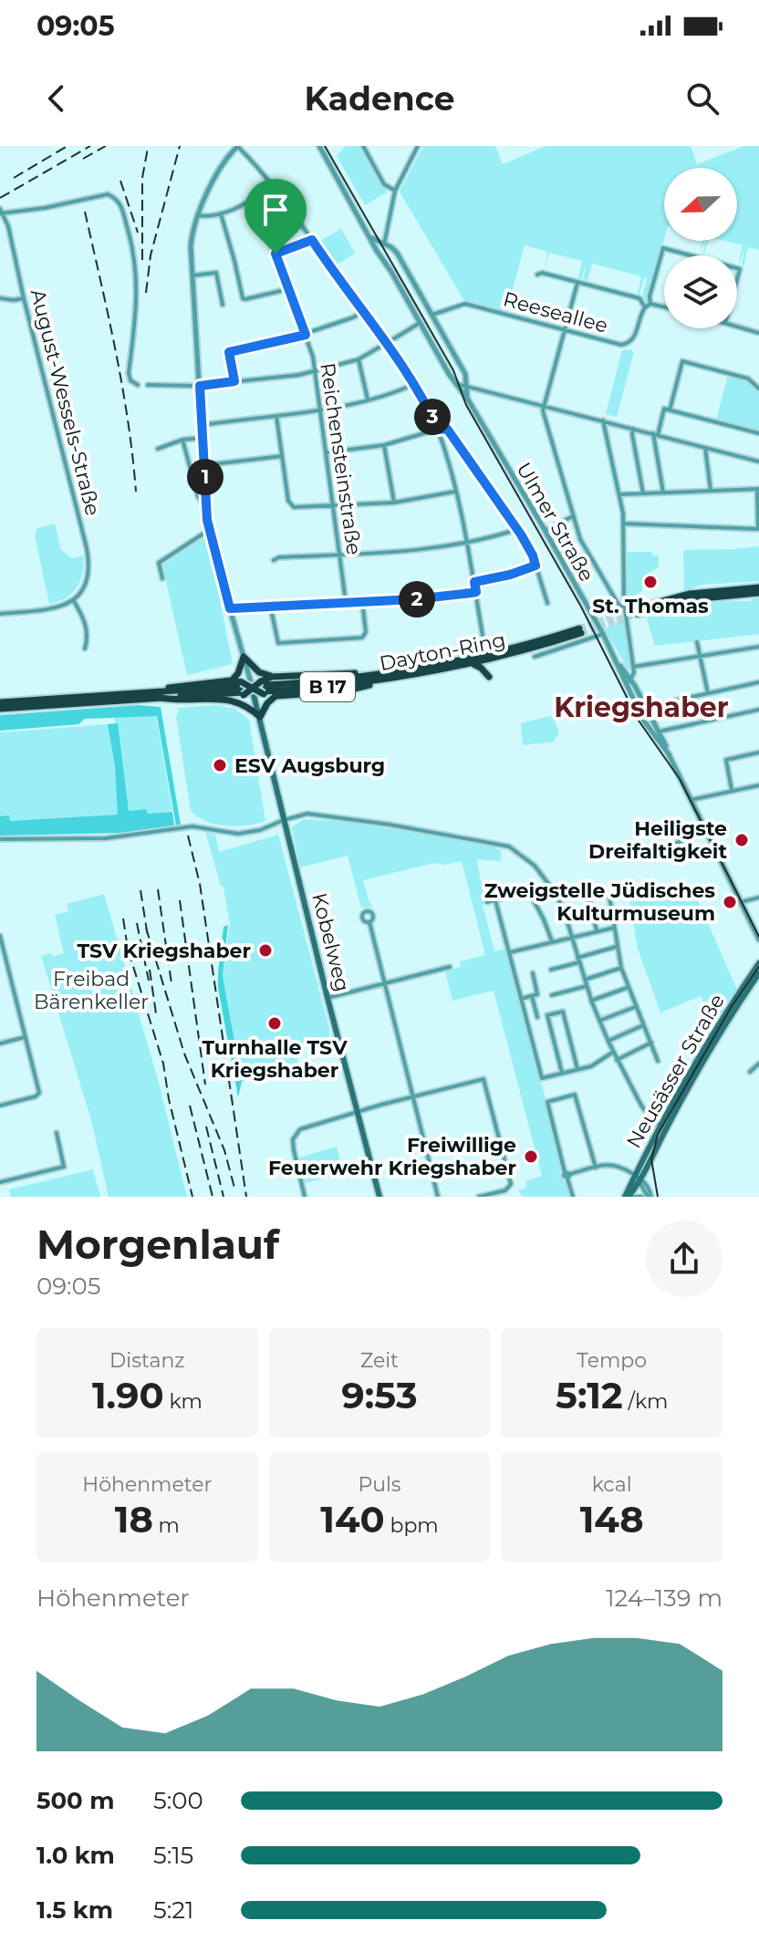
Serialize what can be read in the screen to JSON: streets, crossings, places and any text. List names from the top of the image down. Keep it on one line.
{"streets":{"highway":["Dayton-Ring","B 17"],"main road":["Kobelweg","Neusässer Straße"],"street":["Reeseallee","August-Wessels-Straße","Reichensteinstraße","Ulmer Straße"]},"crossings":[["Reeseallee","Ulmer Straße"]],"districts":["Kriegshaber"],"parks":["Freibad Bärenkeller"],"places":["St. Thomas","ESV Augsburg","Heiligste Dreifaltigkeit","Zweigstelle Jüdisches Kulturmuseum","TSV Kriegshaber","Turnhalle TSV Kriegshaber","Freiwillige Feuerwehr Kriegshaber"],"north":"left","page":{"status":"09:05","header":"Kadence","pins":["3","1","2"],"heading":["Morgenlauf","09:05"],"stats":[["Distanz","1.90 km"],["Zeit","9:53"],["Tempo","5:12 /km"],["Höhenmeter","18 m"],["Puls","140 bpm"],["kcal","148"]],"chart":["Höhenmeter","124–139 m"],"list":[{"name":"500 m","note":"5:00"},{"name":"1.0 km","note":"5:15"},{"name":"1.5 km","note":"5:21"}]}}
